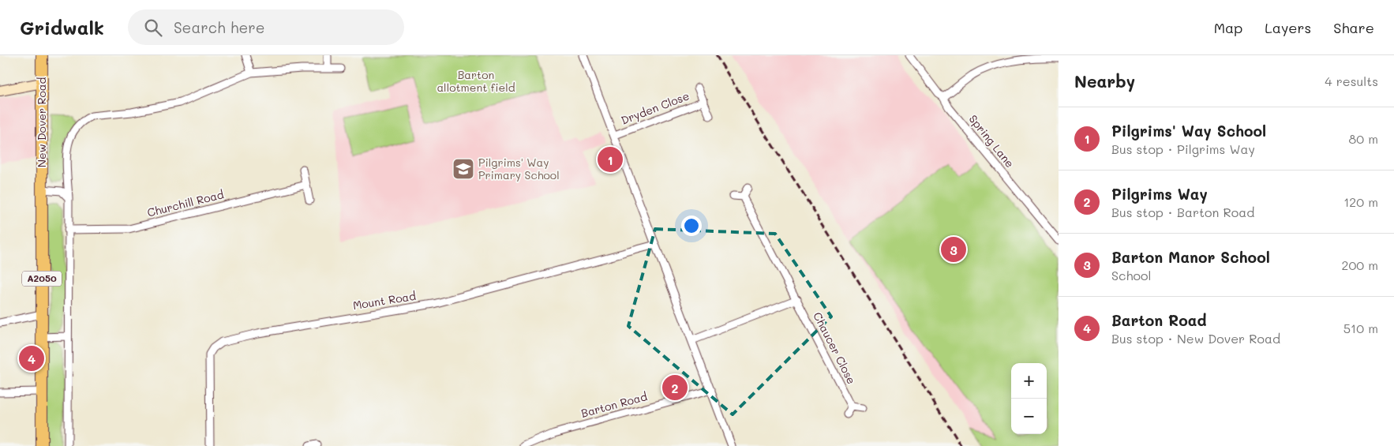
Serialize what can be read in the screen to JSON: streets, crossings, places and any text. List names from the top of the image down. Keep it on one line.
{"streets":{"main road":["New Dover Road","A2050"],"street":["Dryden Close","Spring Lane","Churchill Road","Mount Road","Chaucer Close","Barton Road"]},"parks":["Barton allotment field"],"places":{"school or university":["Pilgrims' Way Primary School"]},"page":{"header":"Gridwalk","search":"Search here","nav":["Map","Layers","Share"],"heading":["Nearby","4 results"],"list":[{"mark":"1","name":"Pilgrims' Way School","note":"Bus stop · Pilgrims Way","value":"80 m"},{"mark":"2","name":"Pilgrims Way","note":"Bus stop · Barton Road","value":"120 m"},{"mark":"3","name":"Barton Manor School","note":"School","value":"200 m"},{"mark":"4","name":"Barton Road","note":"Bus stop · New Dover Road","value":"510 m"}],"pins":["1","3","4","2"],"map_buttons":["+","−"]}}
